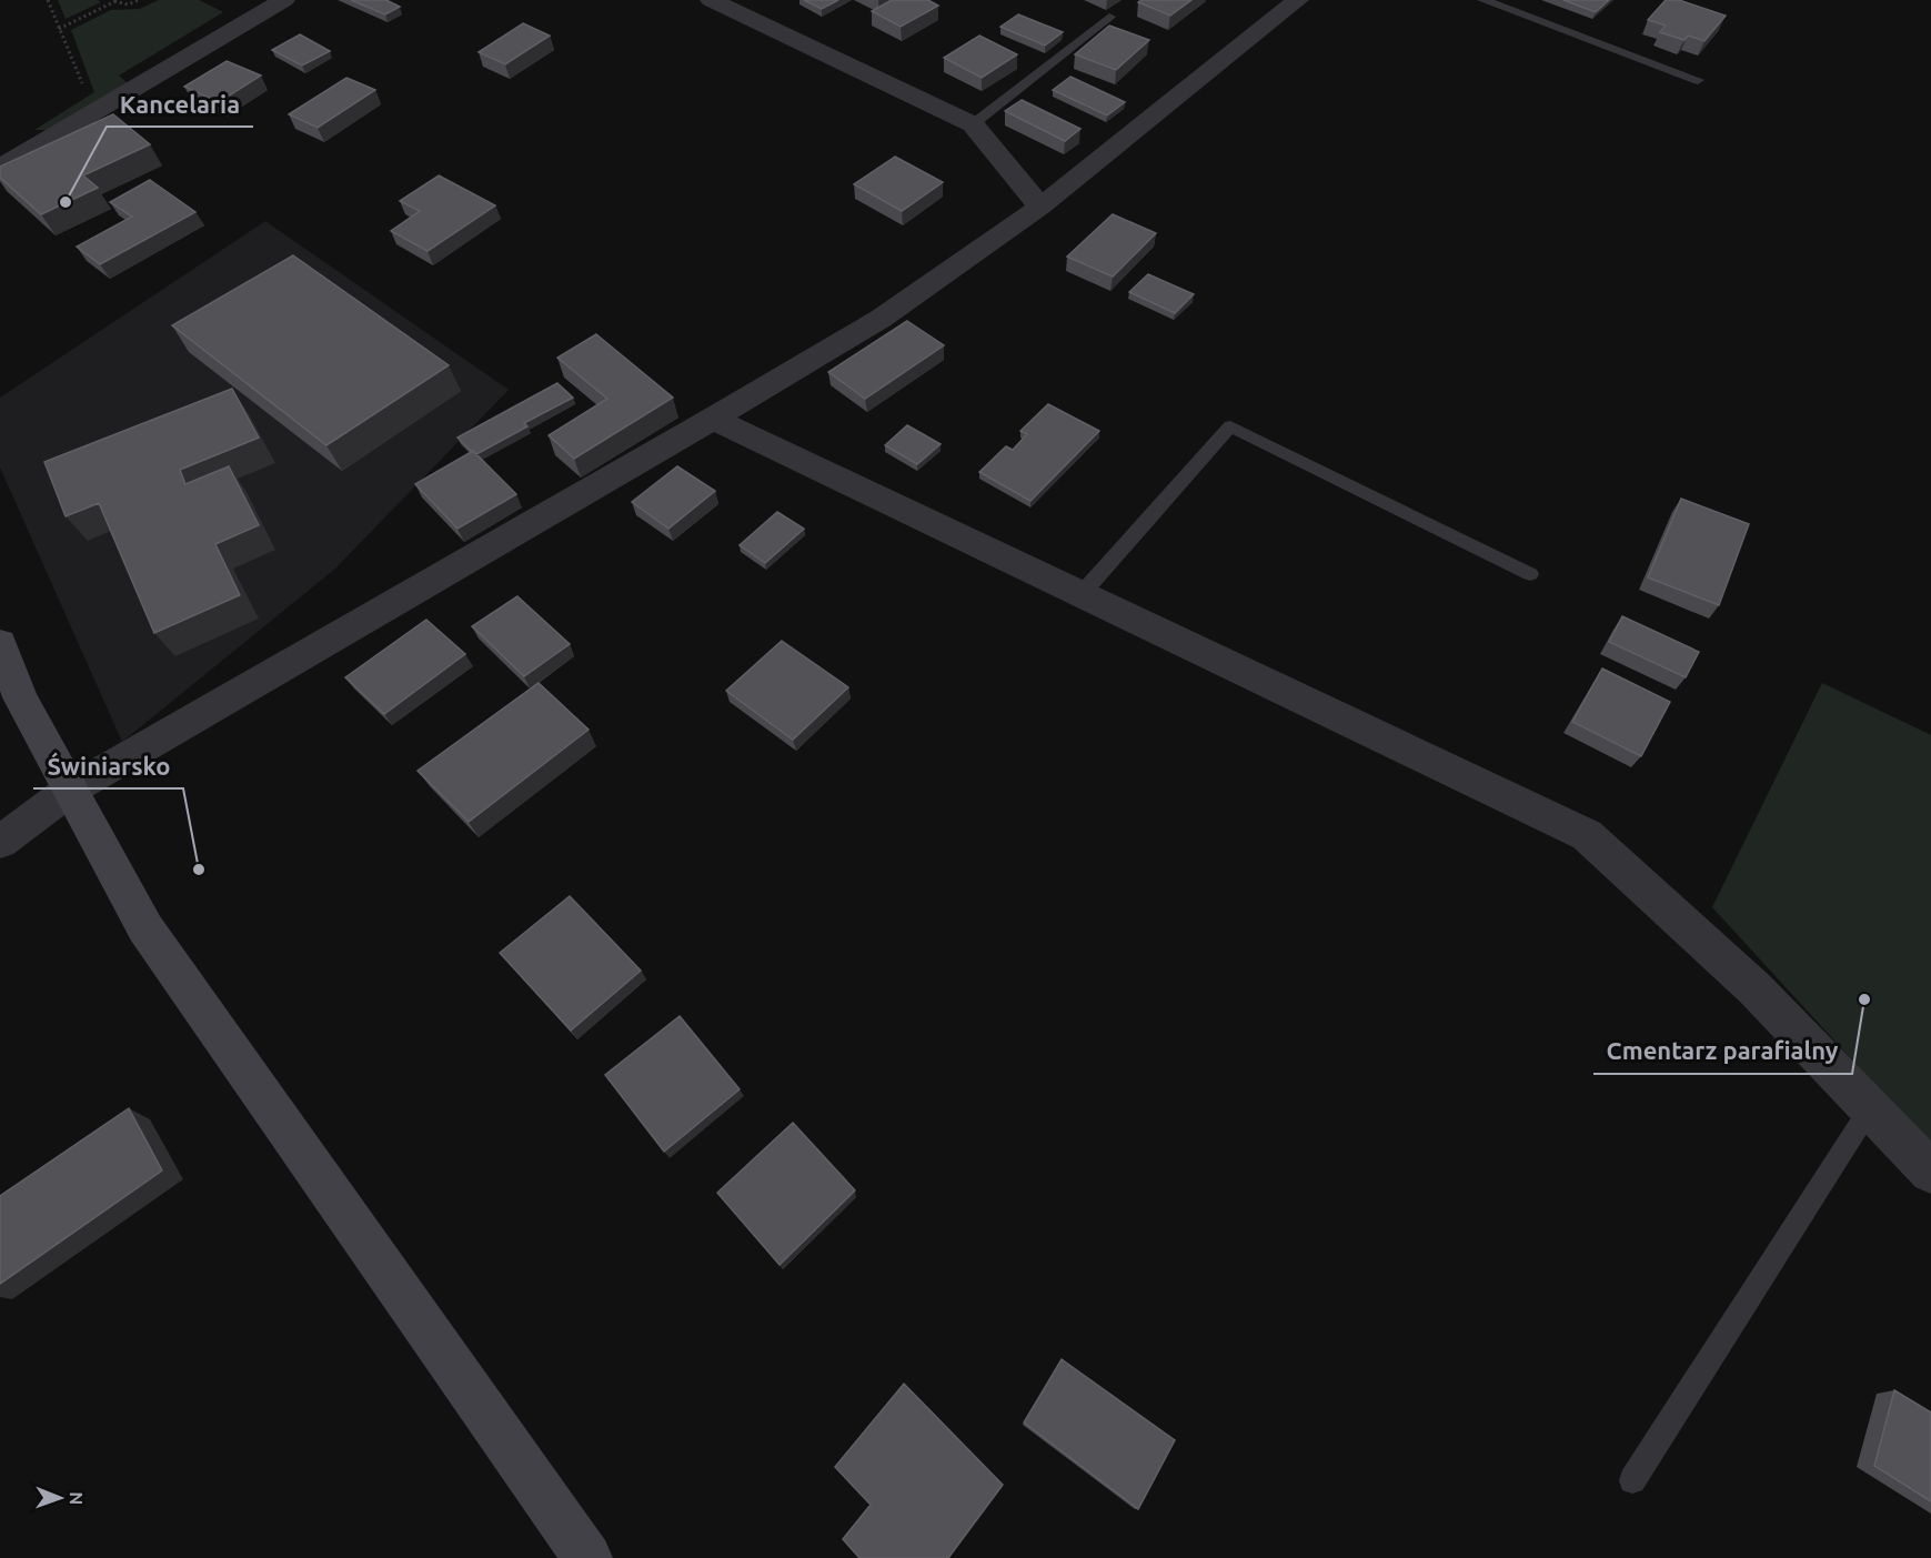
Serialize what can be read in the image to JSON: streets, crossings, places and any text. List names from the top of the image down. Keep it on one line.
{"places":["Kancelaria","Świniarsko","Cmentarz parafialny"],"north":"right"}
